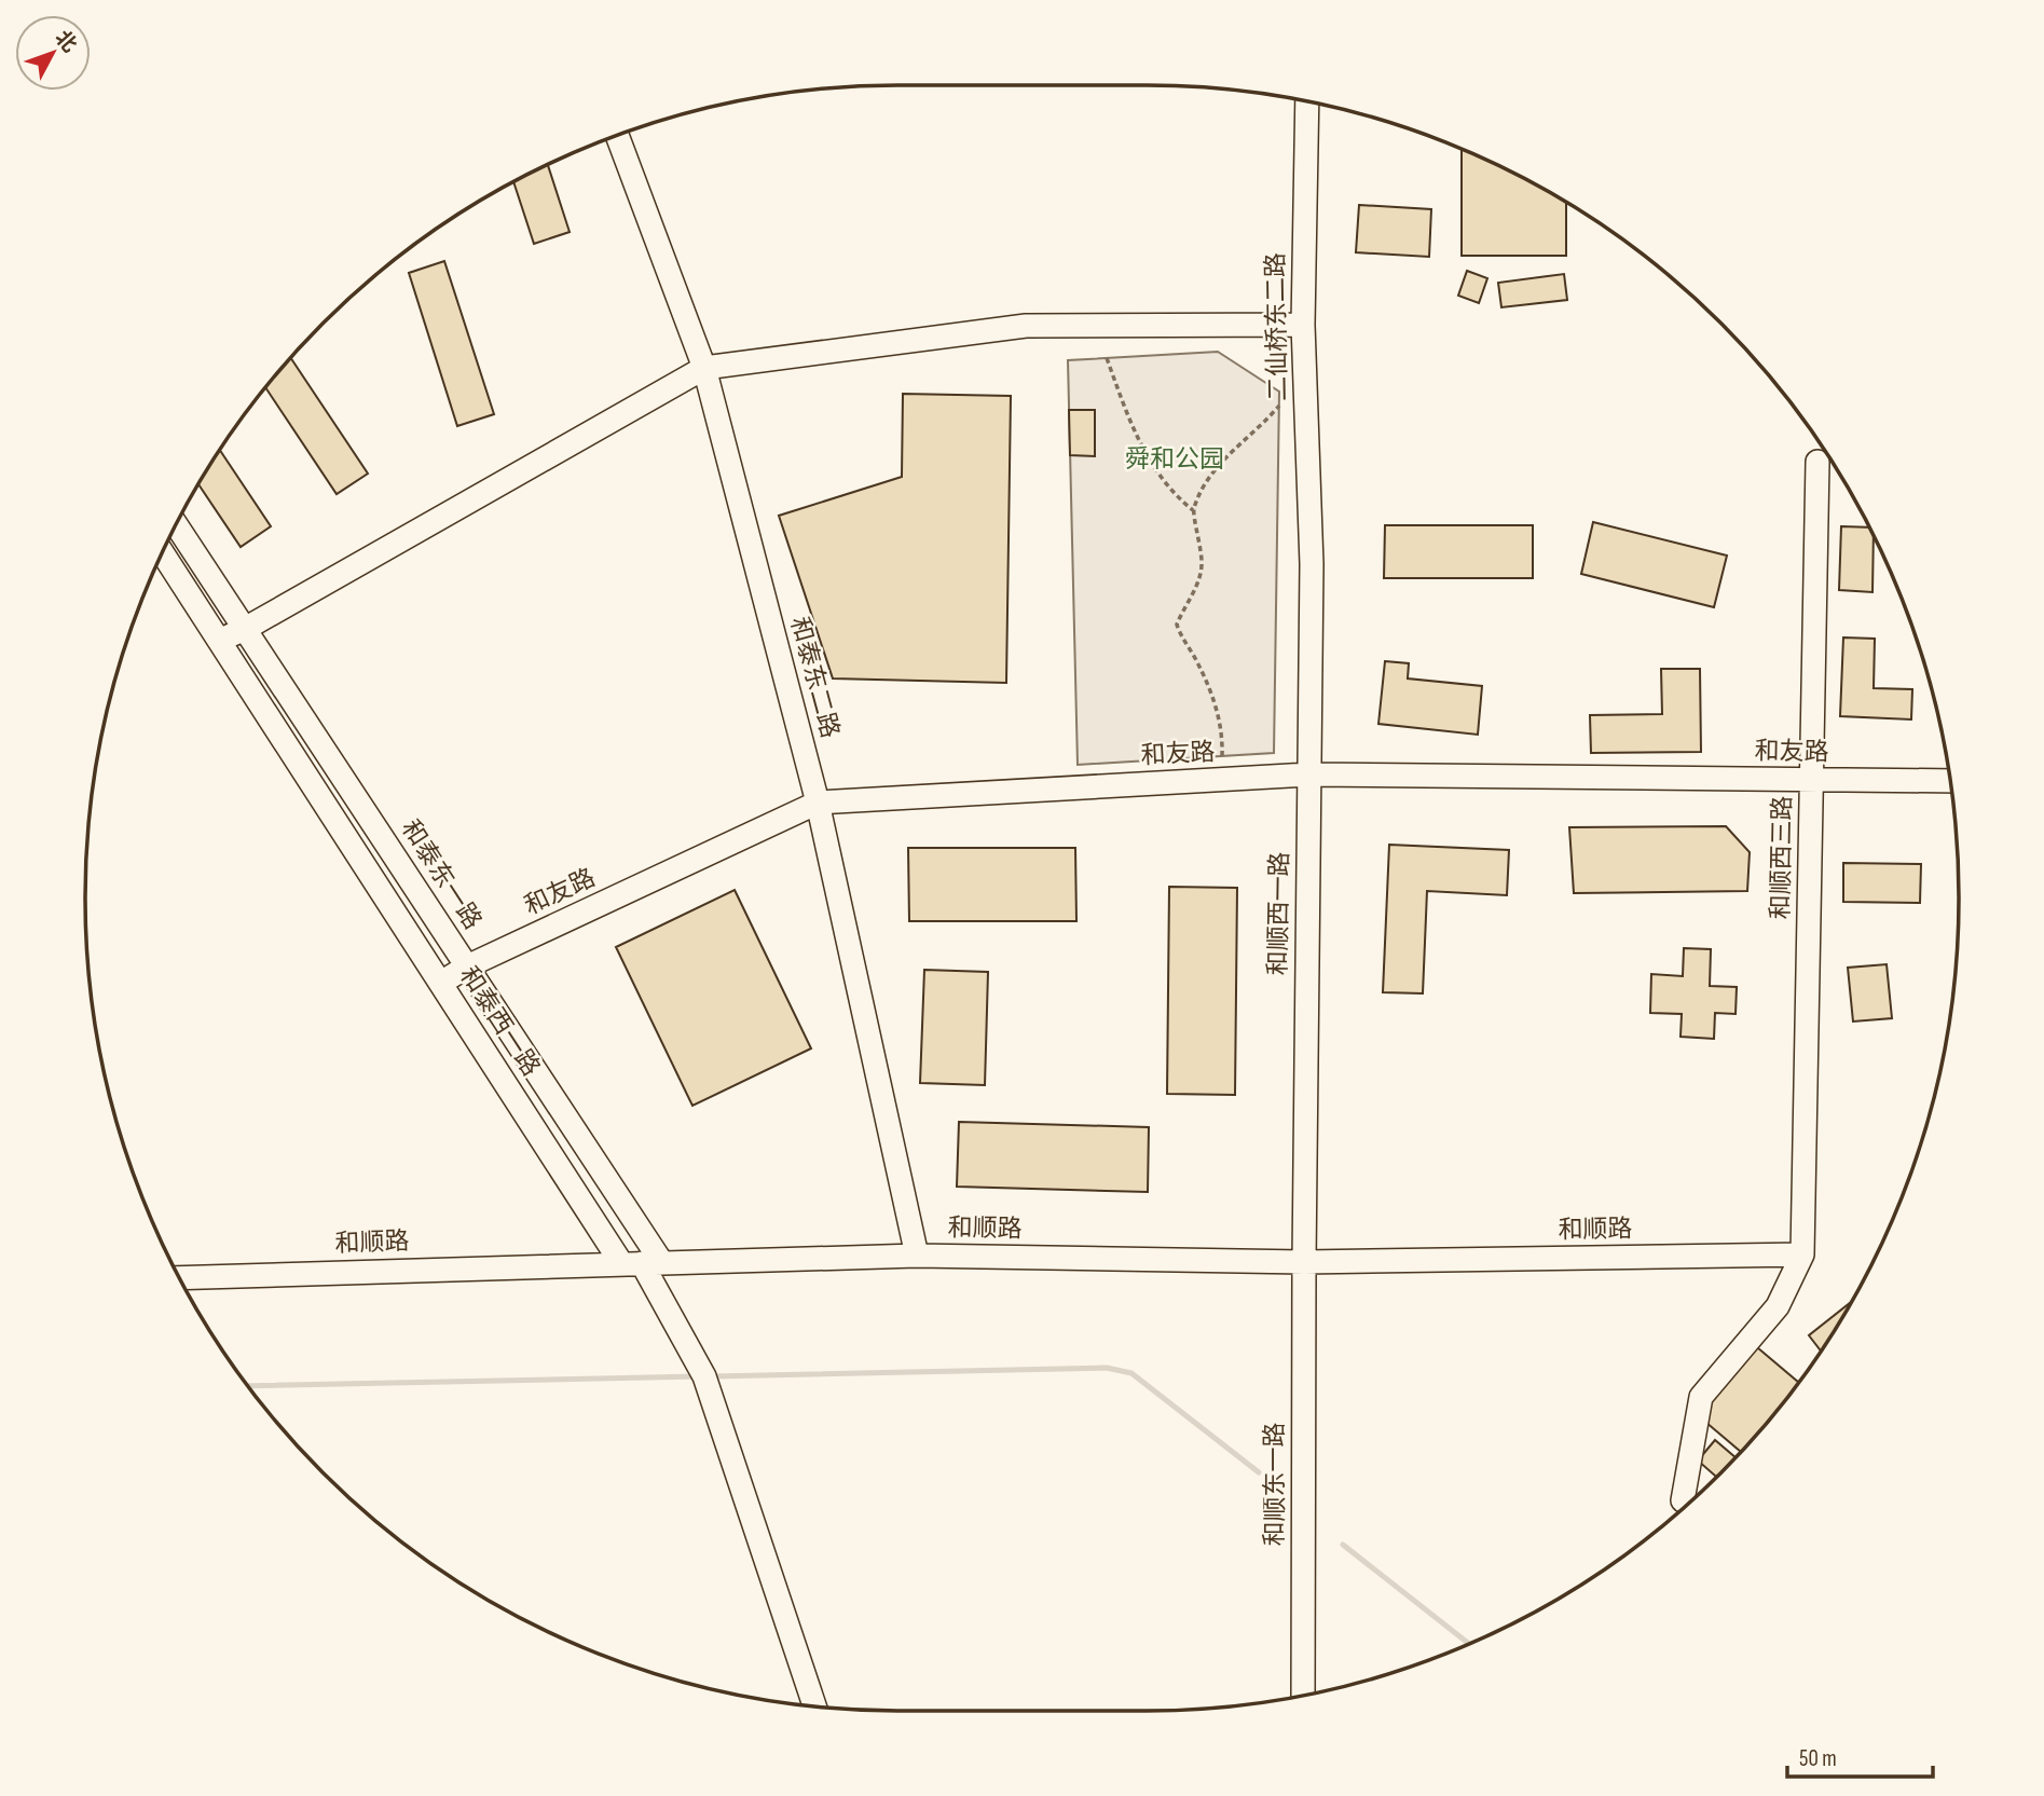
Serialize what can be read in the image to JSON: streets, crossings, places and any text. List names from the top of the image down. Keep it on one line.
{"streets":{"street":["二仙桥东二路","和泰东二路","和友路","和顺西三路","和泰东一路","和顺西一路","和泰西一路","和顺路","和顺东一路"]},"crossings":[["二仙桥东二路","和顺西一路"],["和泰东二路","和友路"],["和泰东二路","和顺路"],["和友路","和顺西三路"],["和友路","和泰东一路"],["和友路","和顺西一路"],["和友路","和泰西一路"],["和顺西三路","和顺路"],["和泰东一路","和泰西一路"],["和泰东一路","和顺路"],["和顺西一路","和顺路"],["和顺西一路","和顺东一路"],["和泰西一路","和顺路"],["和顺路","和顺东一路"]],"parks":["舜和公园"],"scale_bar":"50 m","north":"top right"}
